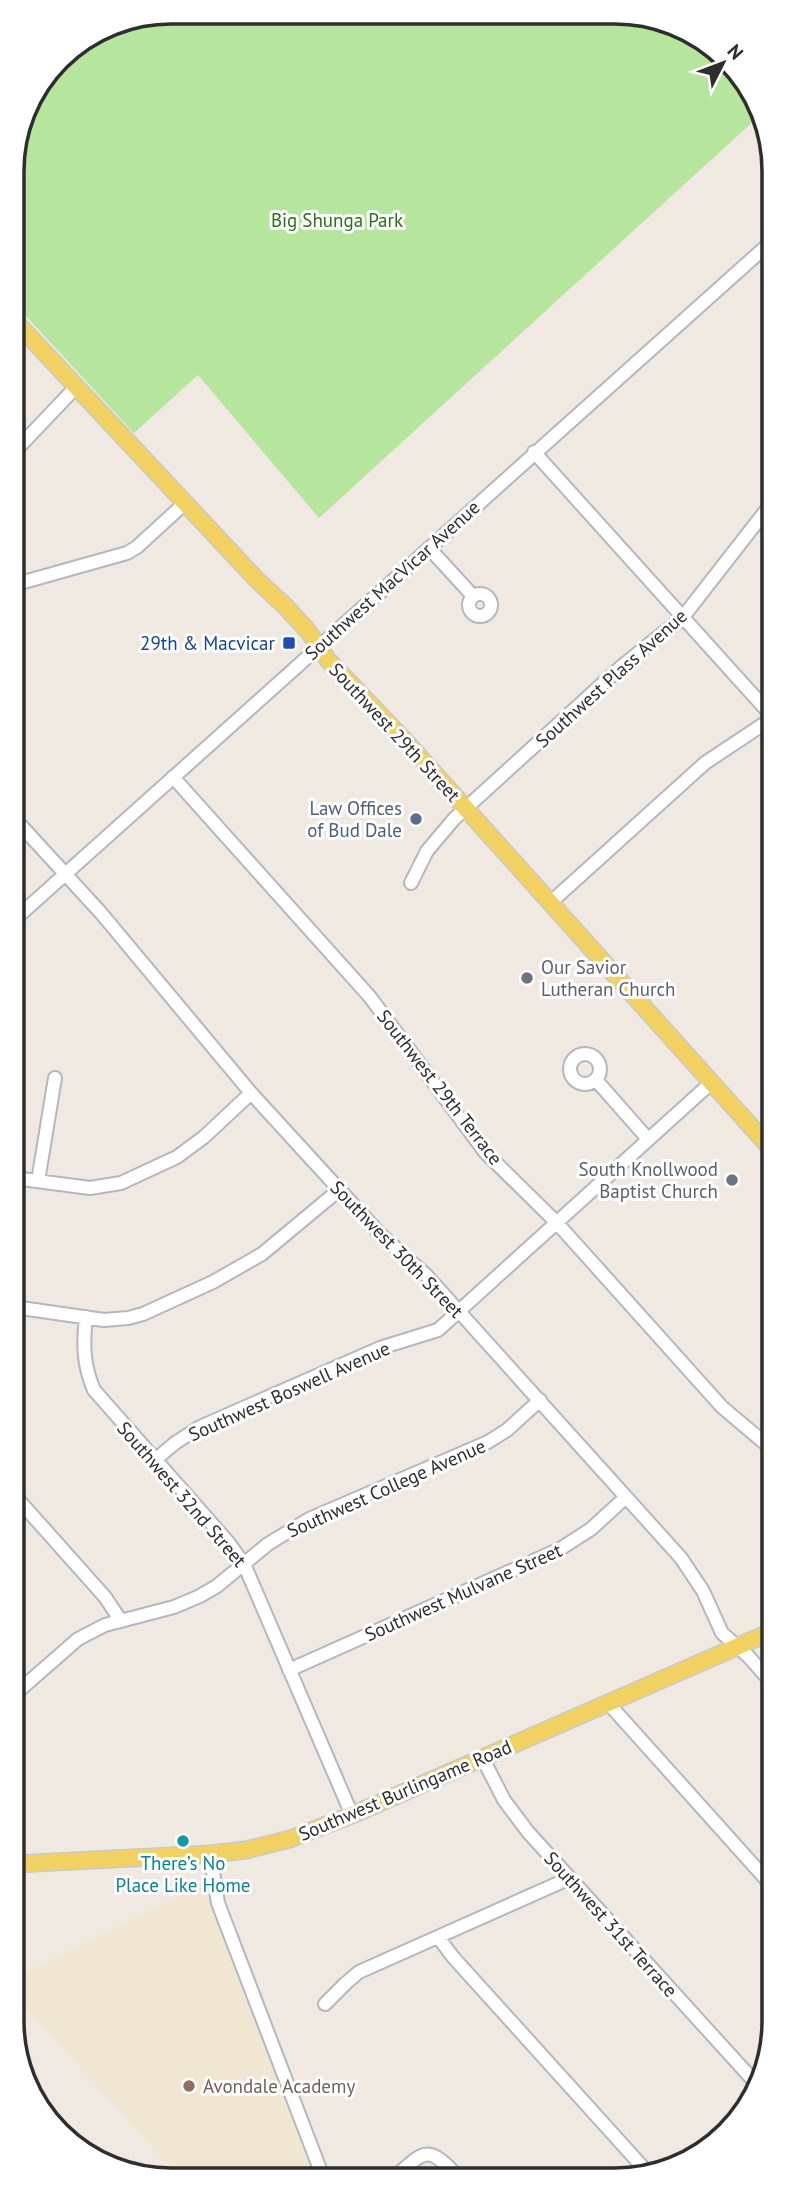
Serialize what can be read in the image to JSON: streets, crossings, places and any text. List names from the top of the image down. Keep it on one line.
{"streets":{"main road":["Southwest 29th Street","Southwest Burlingame Road"],"street":["Southwest MacVicar Avenue","Southwest Plass Avenue","Southwest 29th Terrace","Southwest 30th Street","Southwest Boswell Avenue","Southwest College Avenue","Southwest 32nd Street","Southwest Mulvane Street","Southwest 31st Terrace"]},"crossings":[["Southwest MacVicar Avenue","Southwest 29th Street"],["Southwest MacVicar Avenue","Southwest 29th Terrace"],["Southwest MacVicar Avenue","Southwest 30th Street"],["Southwest Plass Avenue","Southwest 29th Street"],["Southwest 29th Street","Southwest Boswell Avenue"],["Southwest 29th Terrace","Southwest Boswell Avenue"],["Southwest 30th Street","Southwest Boswell Avenue"],["Southwest 30th Street","Southwest College Avenue"],["Southwest 30th Street","Southwest Mulvane Street"],["Southwest 30th Street","Southwest Burlingame Road"],["Southwest Boswell Avenue","Southwest 32nd Street"],["Southwest College Avenue","Southwest 32nd Street"],["Southwest 32nd Street","Southwest Mulvane Street"],["Southwest 32nd Street","Southwest Burlingame Road"],["Southwest Burlingame Road","Southwest 31st Terrace"]],"parks":["Big Shunga Park"],"places":{"transit":["29th & Macvicar"],"other":["Law Offices of Bud Dale","Our Savior Lutheran Church","South Knollwood Baptist Church","There’s No Place Like Home","Avondale Academy"]},"north":"top right"}
